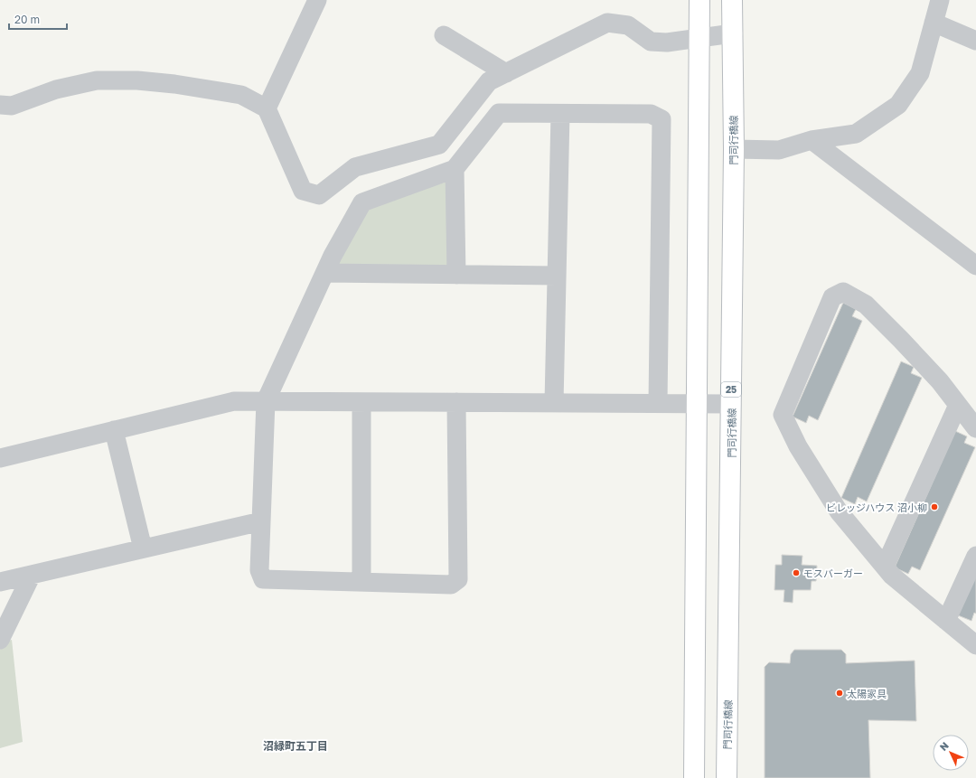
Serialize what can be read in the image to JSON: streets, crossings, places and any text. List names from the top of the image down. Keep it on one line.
{"streets":{"main road":["門司行橋線","25"]},"districts":["沼緑町五丁目"],"places":["ビレッジハウス 沼小柳","モスバーガー","太陽家具"],"scale_bar":"20 m","north":"top left"}
